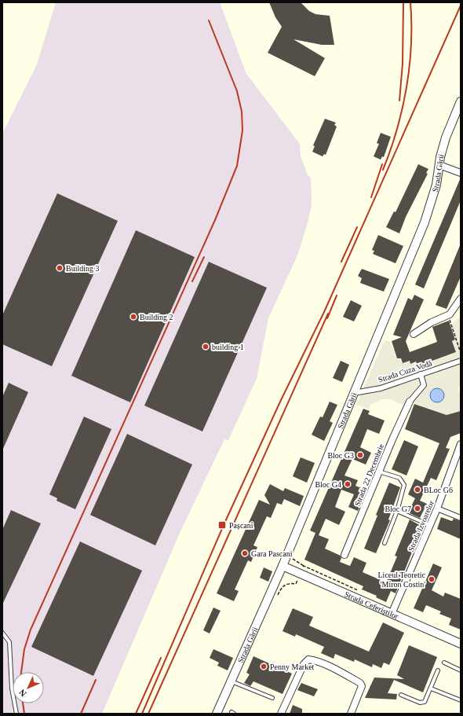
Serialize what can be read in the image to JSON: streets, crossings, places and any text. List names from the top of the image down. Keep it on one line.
{"streets":{"street":["Strada Gării","Strada Cuza Vodă","Strada 22 Decembrie","Strada Izvoarelor","Strada Ceferiștilor"]},"crossings":[["Strada Gării","Strada Cuza Vodă"],["Strada Gării","Strada Ceferiștilor"],["Strada Izvoarelor","Strada Ceferiștilor"]],"places":{"other":["Building 3","Building 2","building 1","Bloc G3","Bloc G4","BLoc G6","Bloc G7","Gara Pascani","Liceul Teoretic 'Miron Costin'","Penny Market"],"transit":["Pașcani"]},"north":"bottom left"}
